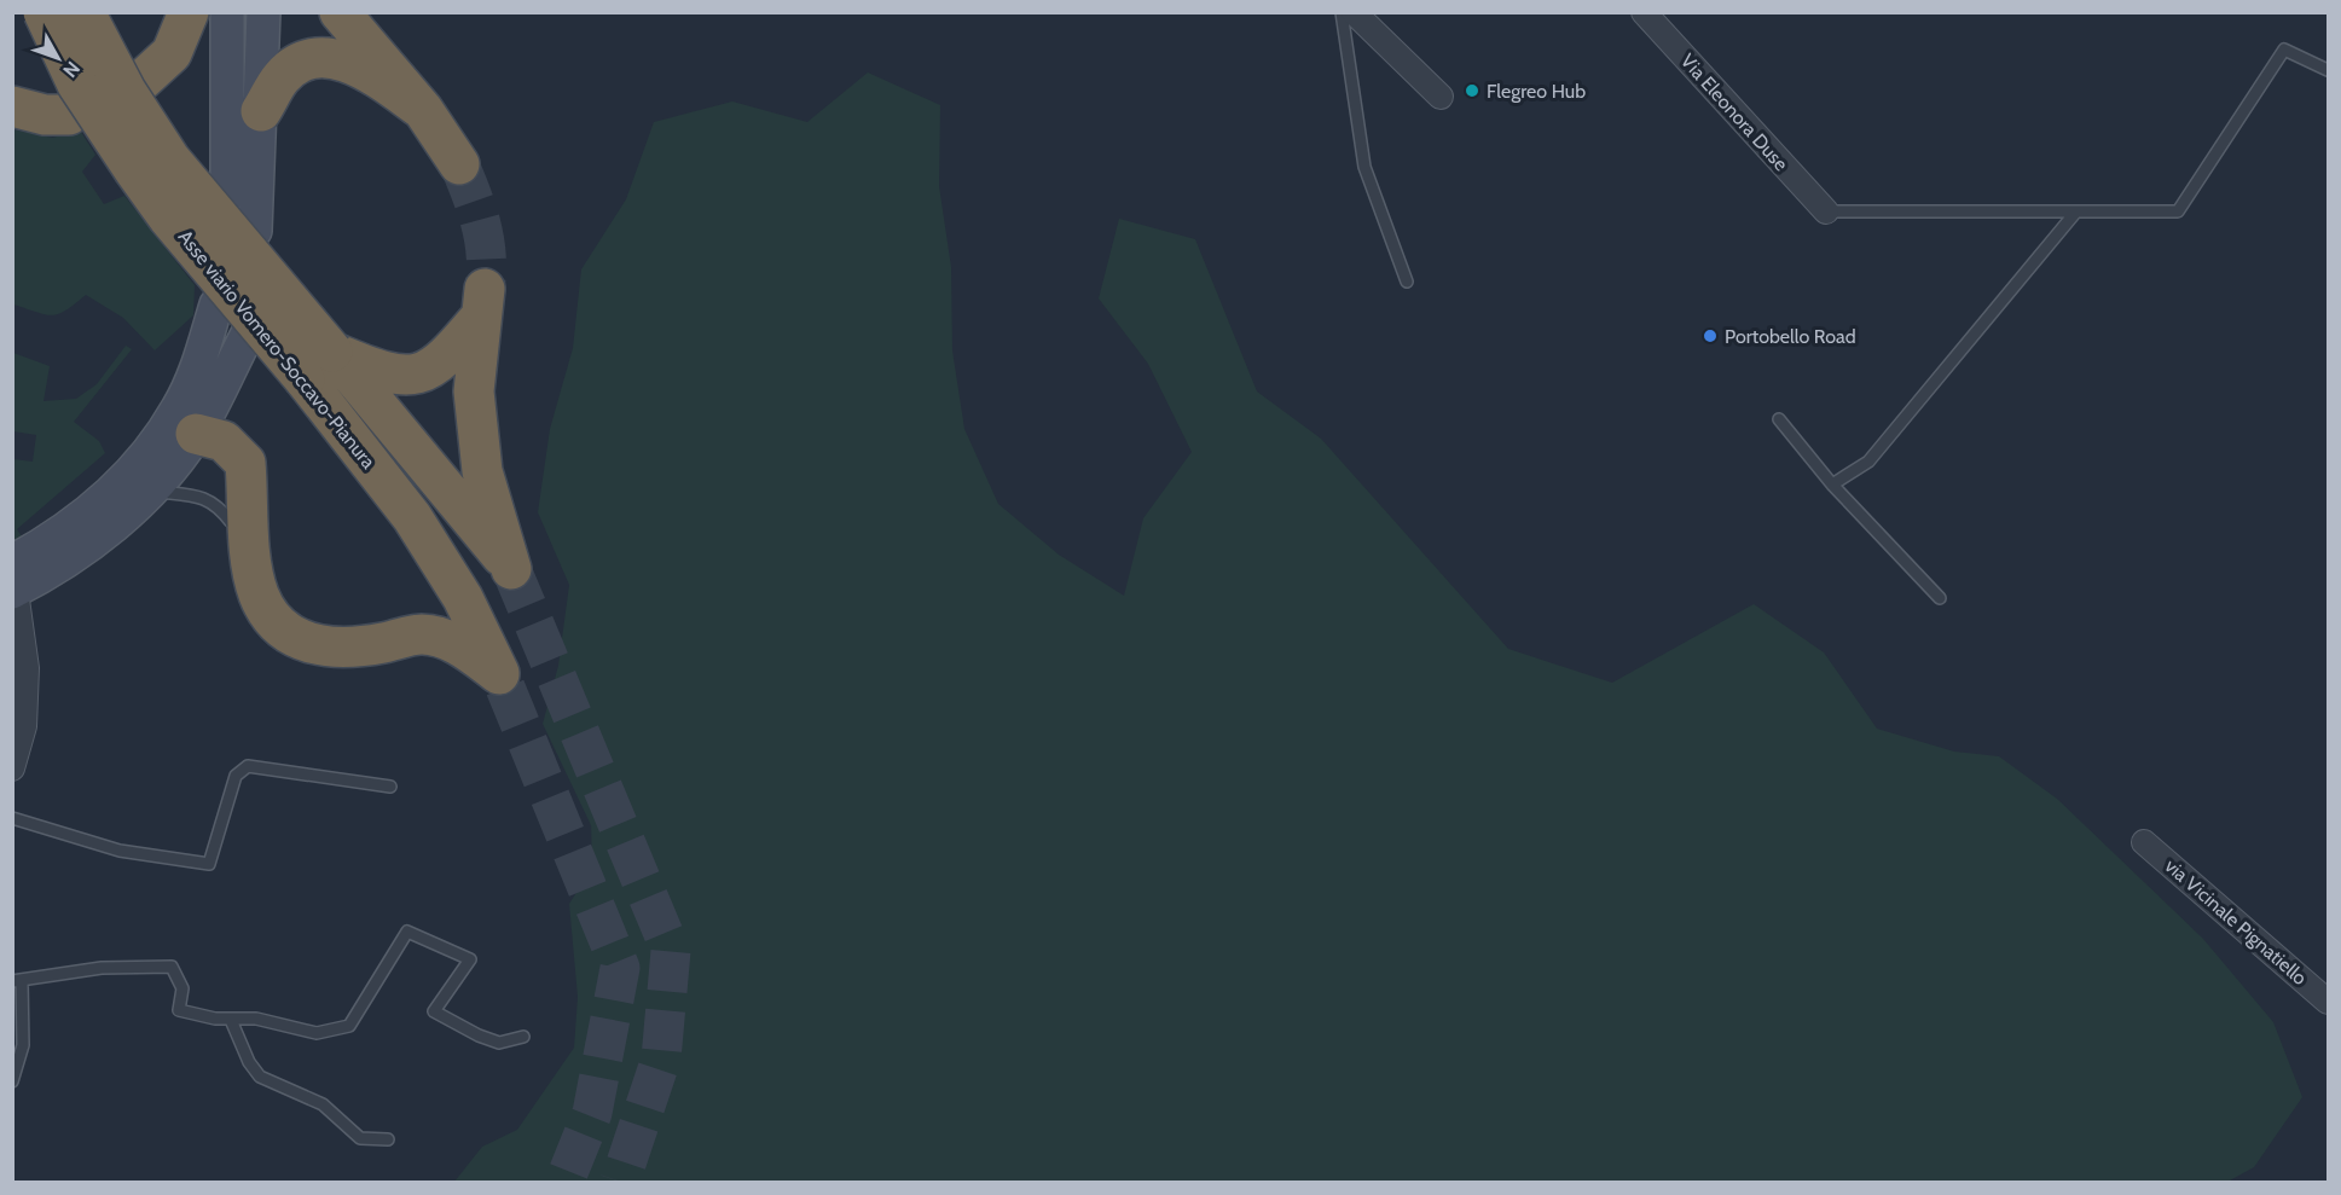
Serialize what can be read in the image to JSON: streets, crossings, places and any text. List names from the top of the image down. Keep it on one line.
{"streets":{"highway":["Asse viario Vomero-Soccavo-Pianura"],"street":["Via Eleonora Duse","via Vicinale Pignatiello"]},"places":["Flegreo Hub","Portobello Road"],"north":"bottom right"}
